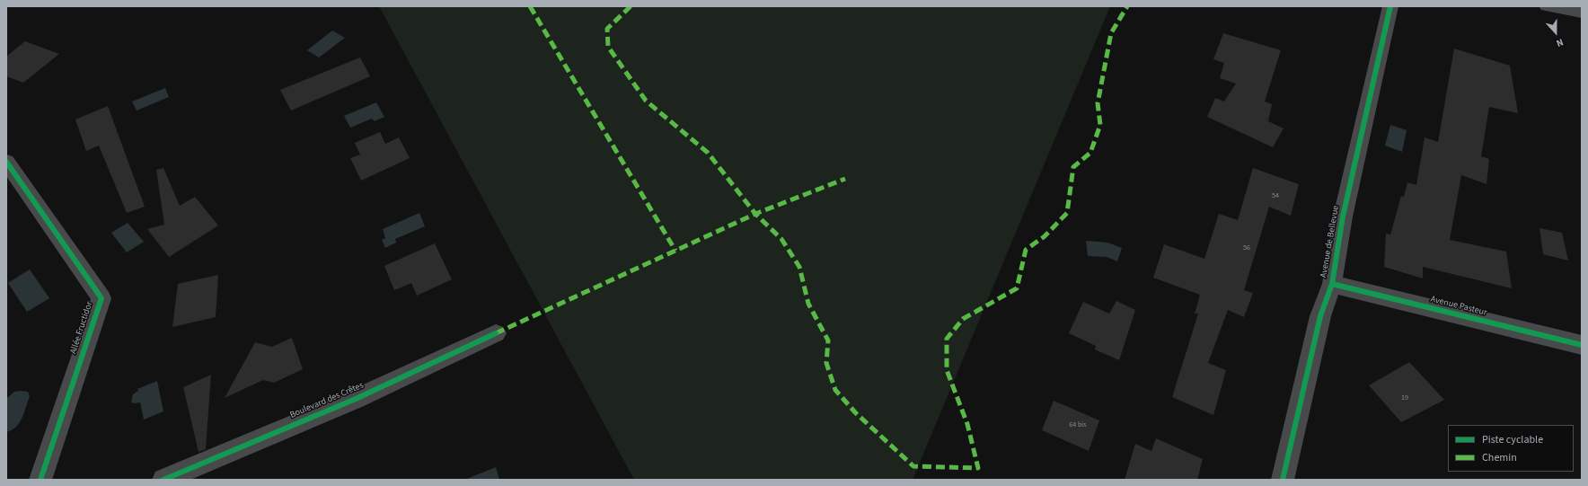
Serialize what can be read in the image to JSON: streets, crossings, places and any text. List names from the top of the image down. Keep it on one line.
{"streets":{"street":["Avenue de Bellevue","Avenue Pasteur","Allée Fructidor","Boulevard des Crêtes"]},"crossings":[["Avenue de Bellevue","Avenue Pasteur"]],"house_numbers":["54","56","19","64 bis"],"legend":["Piste cyclable","Chemin"],"north":"bottom"}
